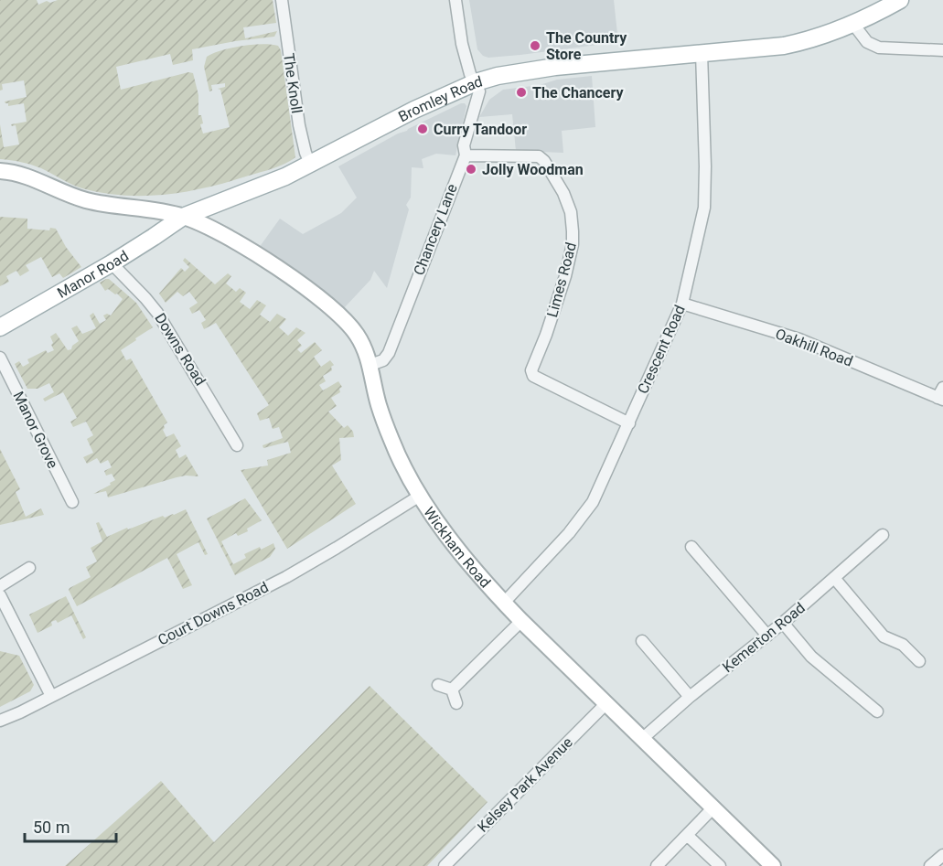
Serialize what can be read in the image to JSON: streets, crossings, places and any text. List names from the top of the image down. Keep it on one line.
{"streets":{"main road":["Bromley Road","Manor Road","Wickham Road"],"street":["The Knoll","Chancery Lane","Limes Road","Oakhill Road","Downs Road","Crescent Road","Manor Grove","Court Downs Road","Kemerton Road","Kelsey Park Avenue"]},"crossings":[["The Knoll","Bromley Road"],["Bromley Road","Chancery Lane"],["Bromley Road","Manor Road"],["Bromley Road","Crescent Road"],["Bromley Road","Wickham Road"],["Chancery Lane","Limes Road"],["Chancery Lane","Wickham Road"],["Manor Road","Downs Road"],["Manor Road","Wickham Road"],["Limes Road","Crescent Road"],["Oakhill Road","Crescent Road"],["Crescent Road","Wickham Road"],["Wickham Road","Court Downs Road"],["Wickham Road","Kemerton Road"],["Wickham Road","Kelsey Park Avenue"]],"places":["The Country Store","The Chancery","Curry Tandoor","Jolly Woodman"],"scale_bar":"50 m"}
